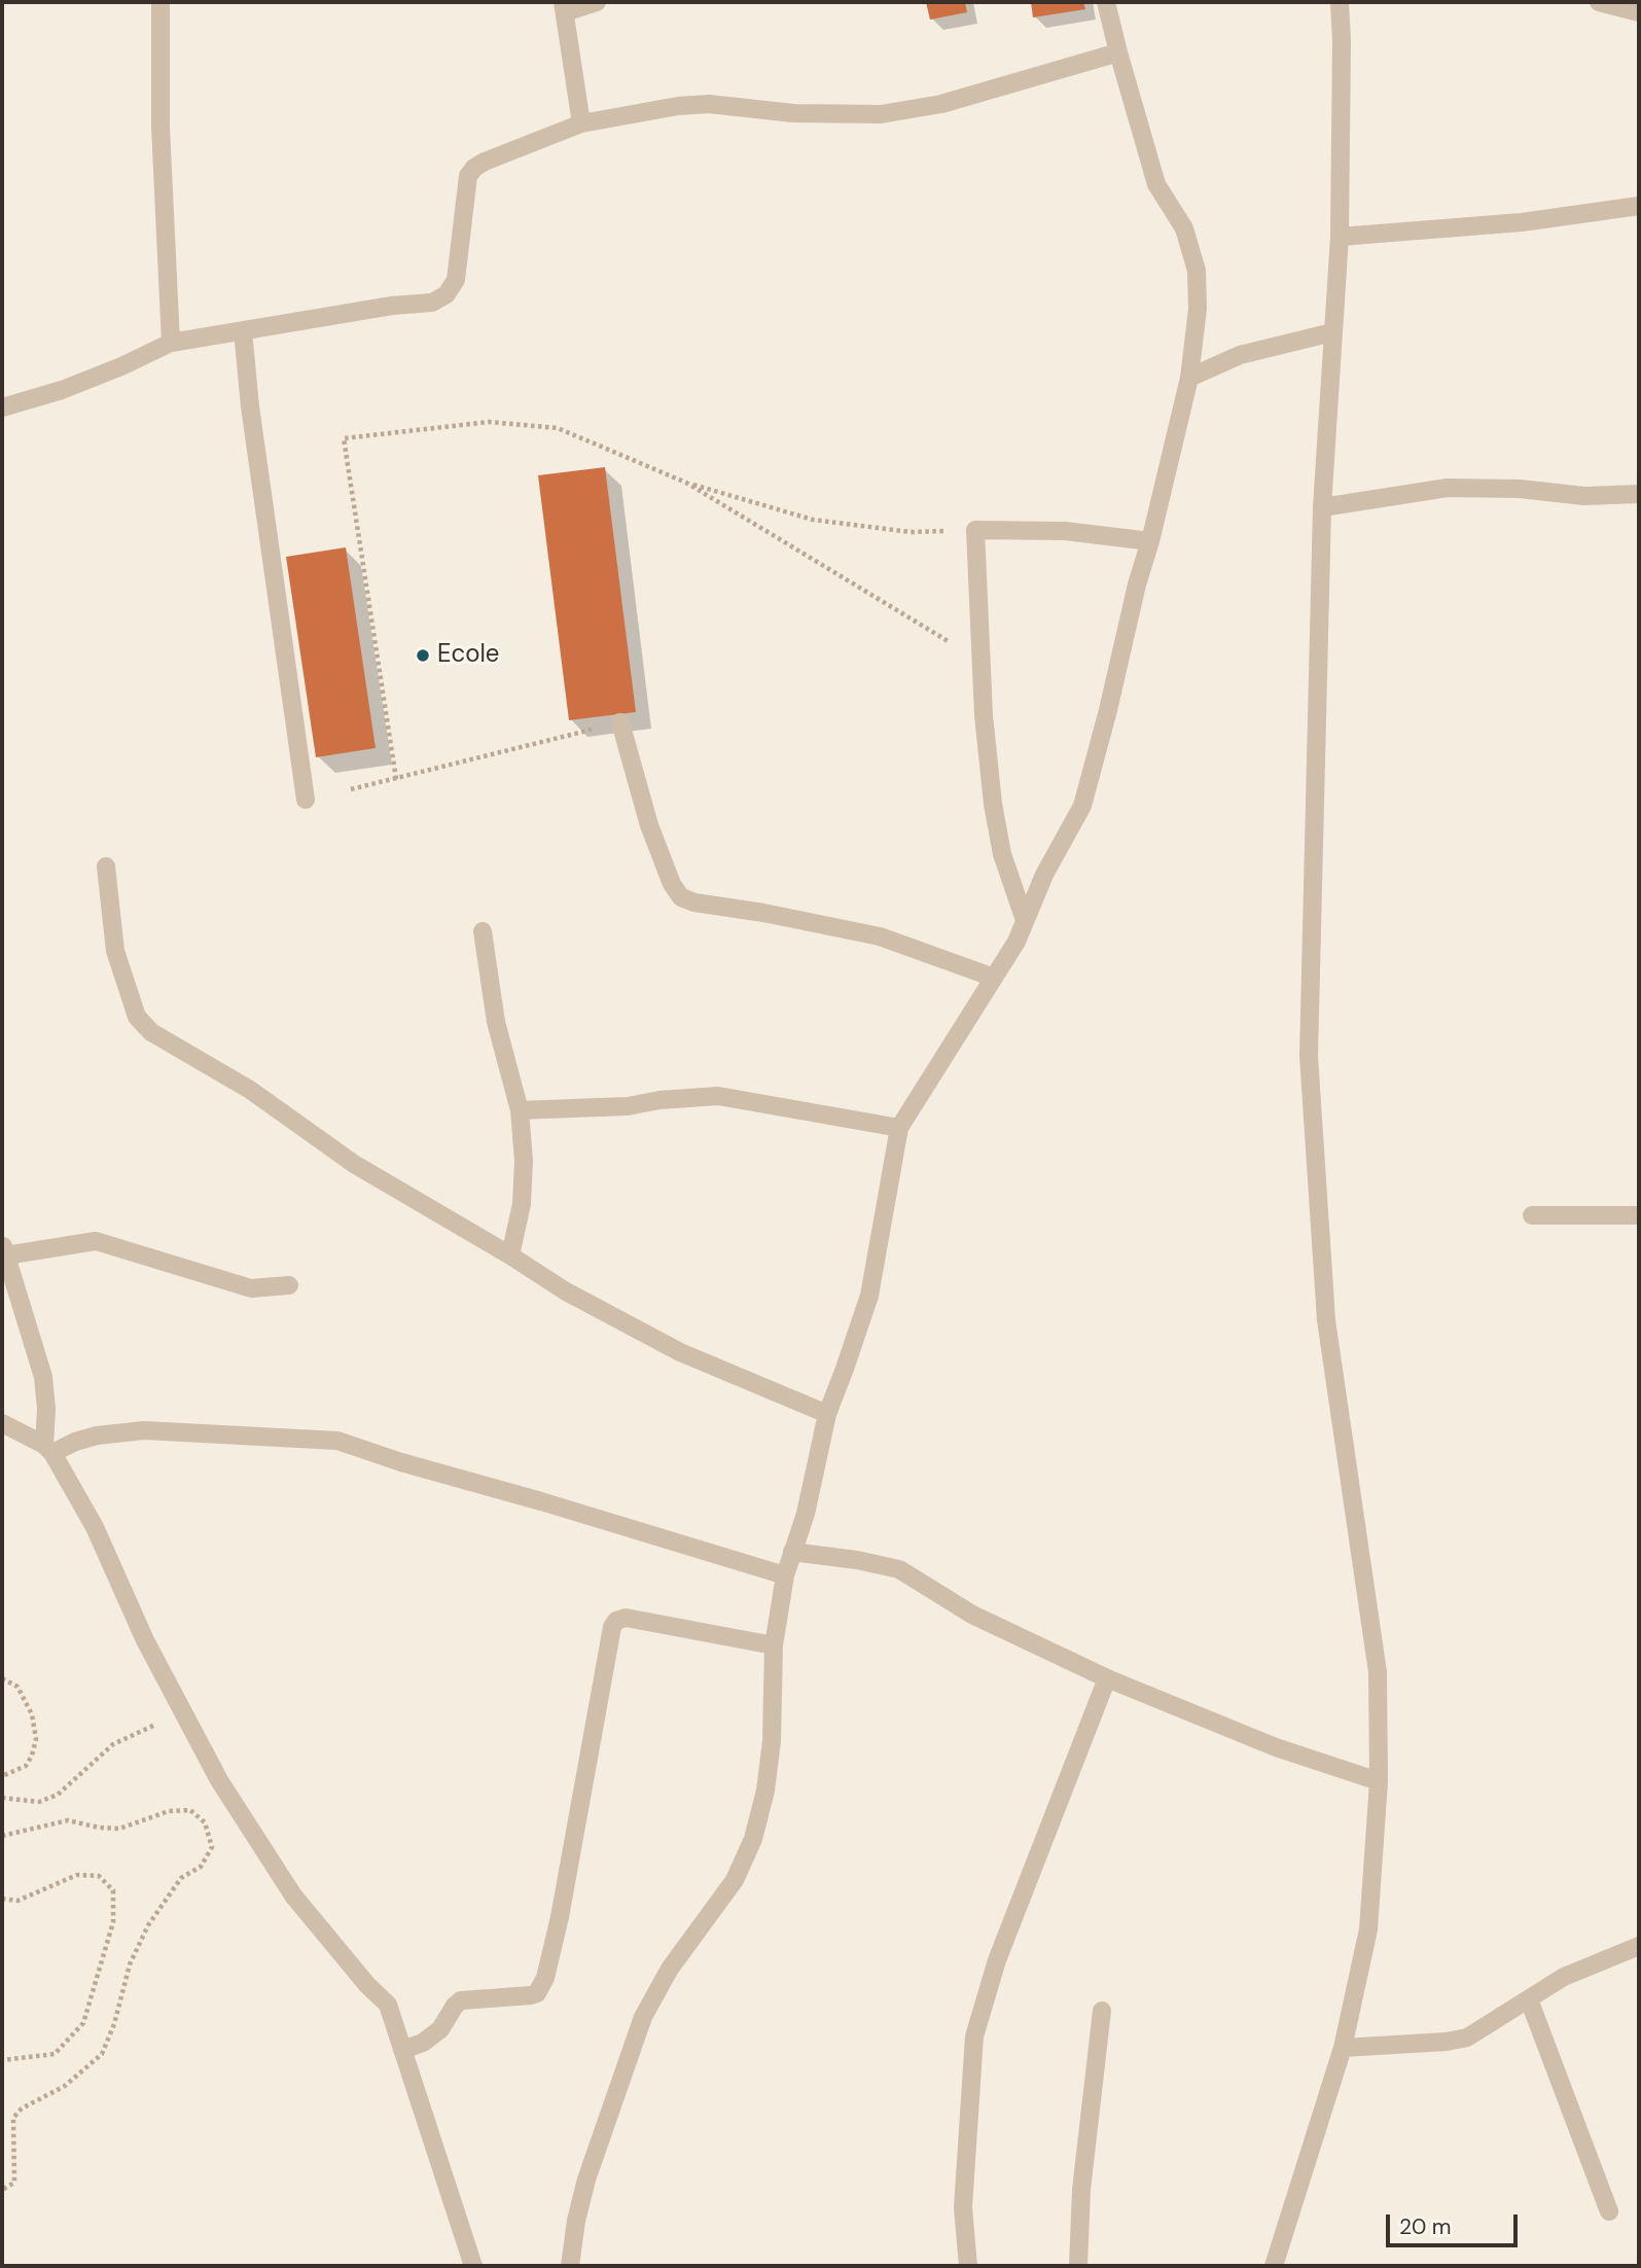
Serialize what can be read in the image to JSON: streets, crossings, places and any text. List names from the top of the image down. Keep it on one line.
{"places":["Ecole"],"scale_bar":"20 m"}
